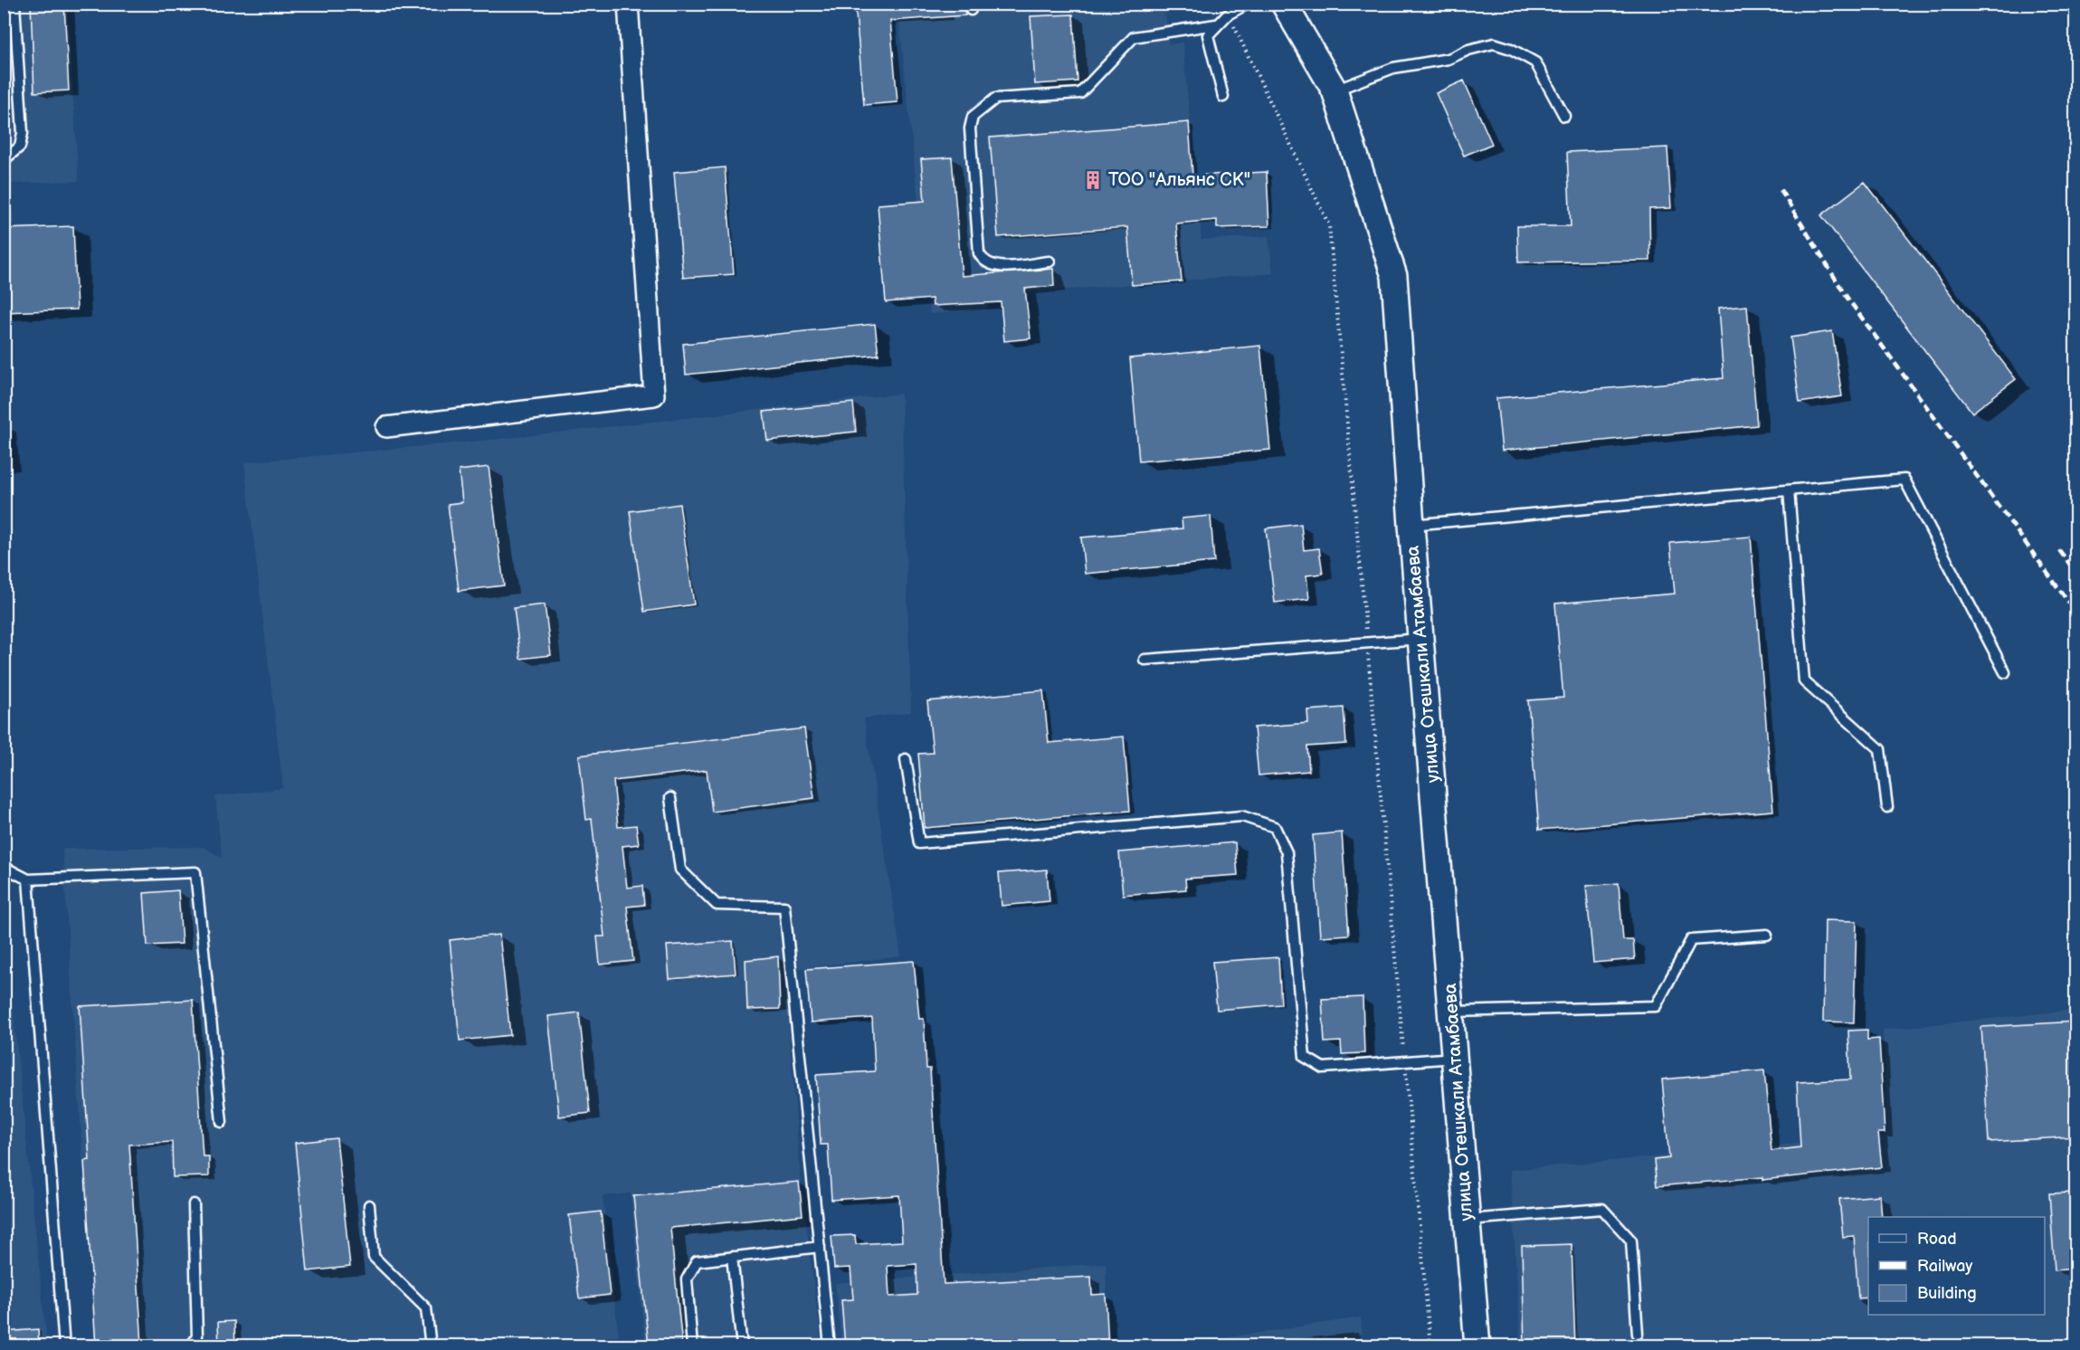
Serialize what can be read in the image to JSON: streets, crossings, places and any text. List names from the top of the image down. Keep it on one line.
{"streets":{"street":["улица Отешкали Атамбаева"]},"places":{"building":["ТОО \"Альянс СК\""]},"legend":["Road","Railway","Building"]}
